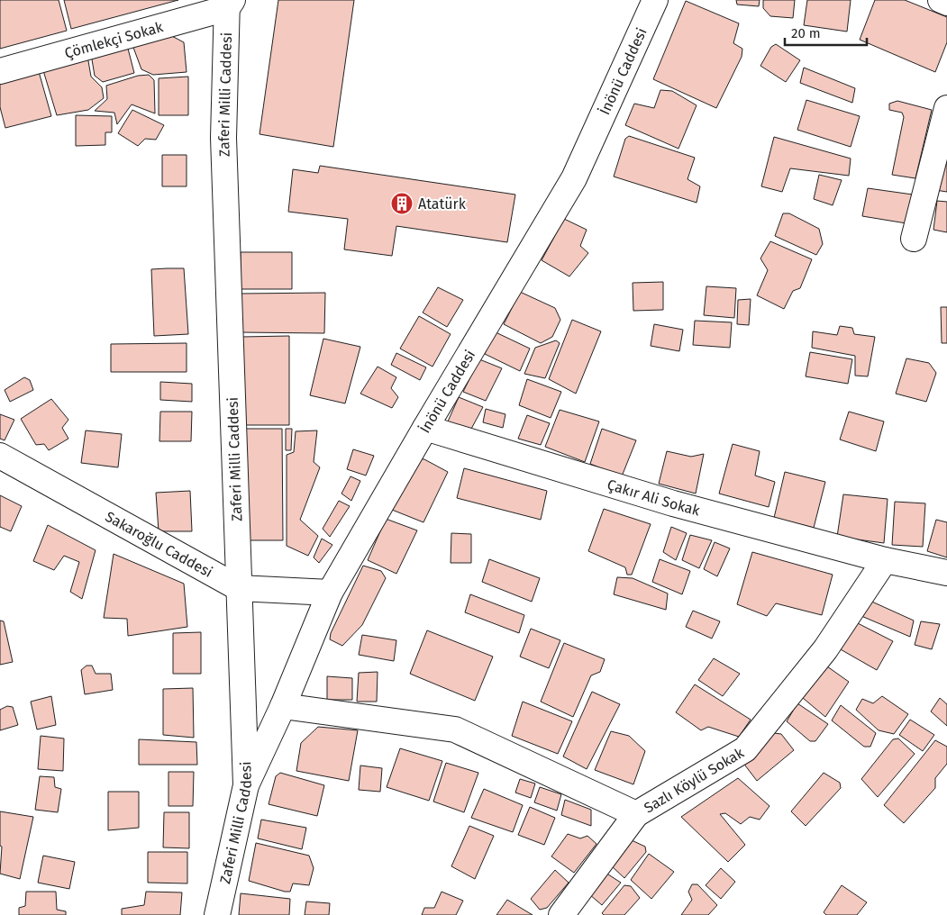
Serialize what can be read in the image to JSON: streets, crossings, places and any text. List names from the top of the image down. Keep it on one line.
{"streets":{"street":["Çömlekçi Sokak","İnönü Caddesi","Zaferi Milli Caddesi","Çakır Ali Sokak","Sakaroğlu Caddesi","Sazlı Köylü Sokak"]},"crossings":[["Çömlekçi Sokak","Zaferi Milli Caddesi"],["İnönü Caddesi","Zaferi Milli Caddesi"],["İnönü Caddesi","Çakır Ali Sokak"],["İnönü Caddesi","Sakaroğlu Caddesi"],["İnönü Caddesi","Sazlı Köylü Sokak"],["Zaferi Milli Caddesi","Sakaroğlu Caddesi"],["Çakır Ali Sokak","Sazlı Köylü Sokak"]],"places":{"building":["Atatürk"]},"scale_bar":"20 m"}
